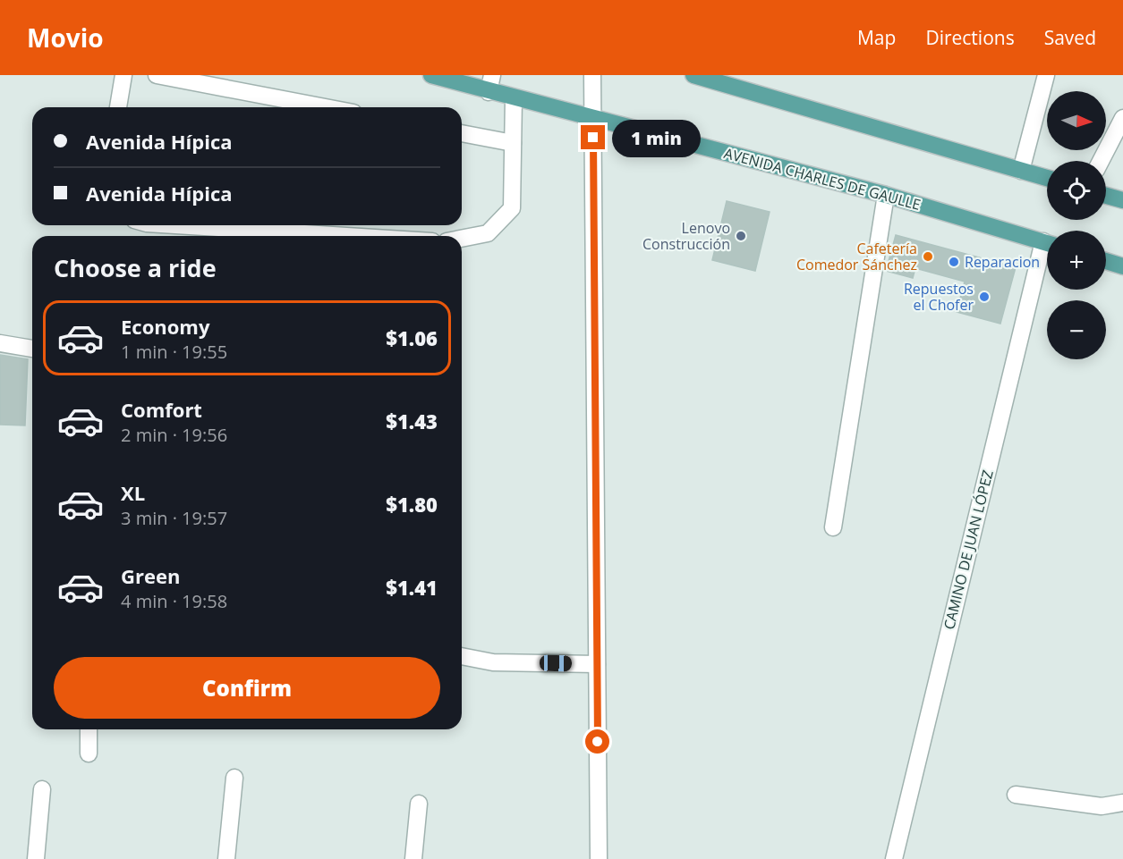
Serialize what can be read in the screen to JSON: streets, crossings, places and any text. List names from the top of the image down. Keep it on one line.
{"streets":{"main road":["AVENIDA CHARLES DE GAULLE"],"street":["CAMINO DE JUAN LÓPEZ"]},"places":["Lenovo Construcción","Cafetería Comedor Sánchez","Reparacion","Repuestos el Chofer"],"north":"right","page":{"header":"Movio","nav":["Map","Directions","Saved"],"map_buttons":["+","−"],"banner":["Avenida Hípica","Avenida Hípica"],"bubble":"1 min","heading":"Choose a ride","list":[{"name":"Economy","note":"1 min · 19:55","value":"$1.06"},{"name":"Comfort","note":"2 min · 19:56","value":"$1.43"},{"name":"XL","note":"3 min · 19:57","value":"$1.80"},{"name":"Green","note":"4 min · 19:58","value":"$1.41"}],"buttons":"Confirm"}}
